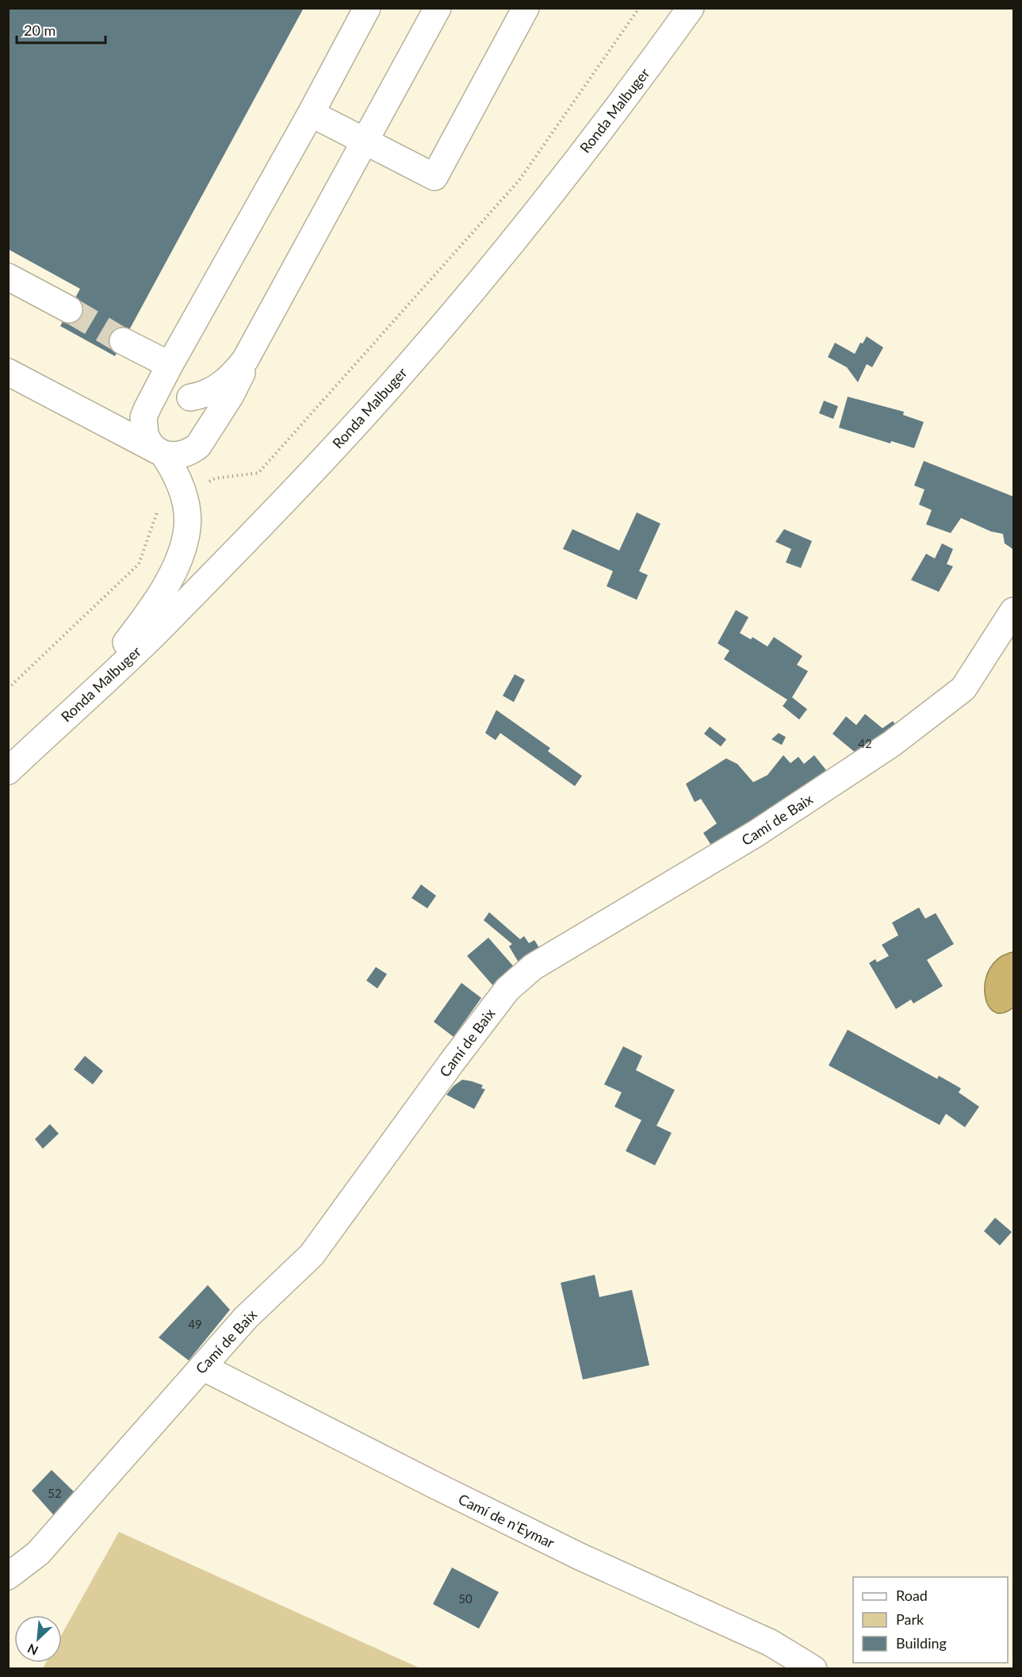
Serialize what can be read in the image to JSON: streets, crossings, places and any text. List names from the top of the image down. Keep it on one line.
{"streets":{"street":["Ronda Malbuger","Camí de Baix","Camí de n'Eymar"]},"crossings":[["Camí de Baix","Camí de n'Eymar"]],"house_numbers":["42","49","52","50"],"legend":["Road","Park","Building"],"scale_bar":"20 m","north":"bottom left"}
